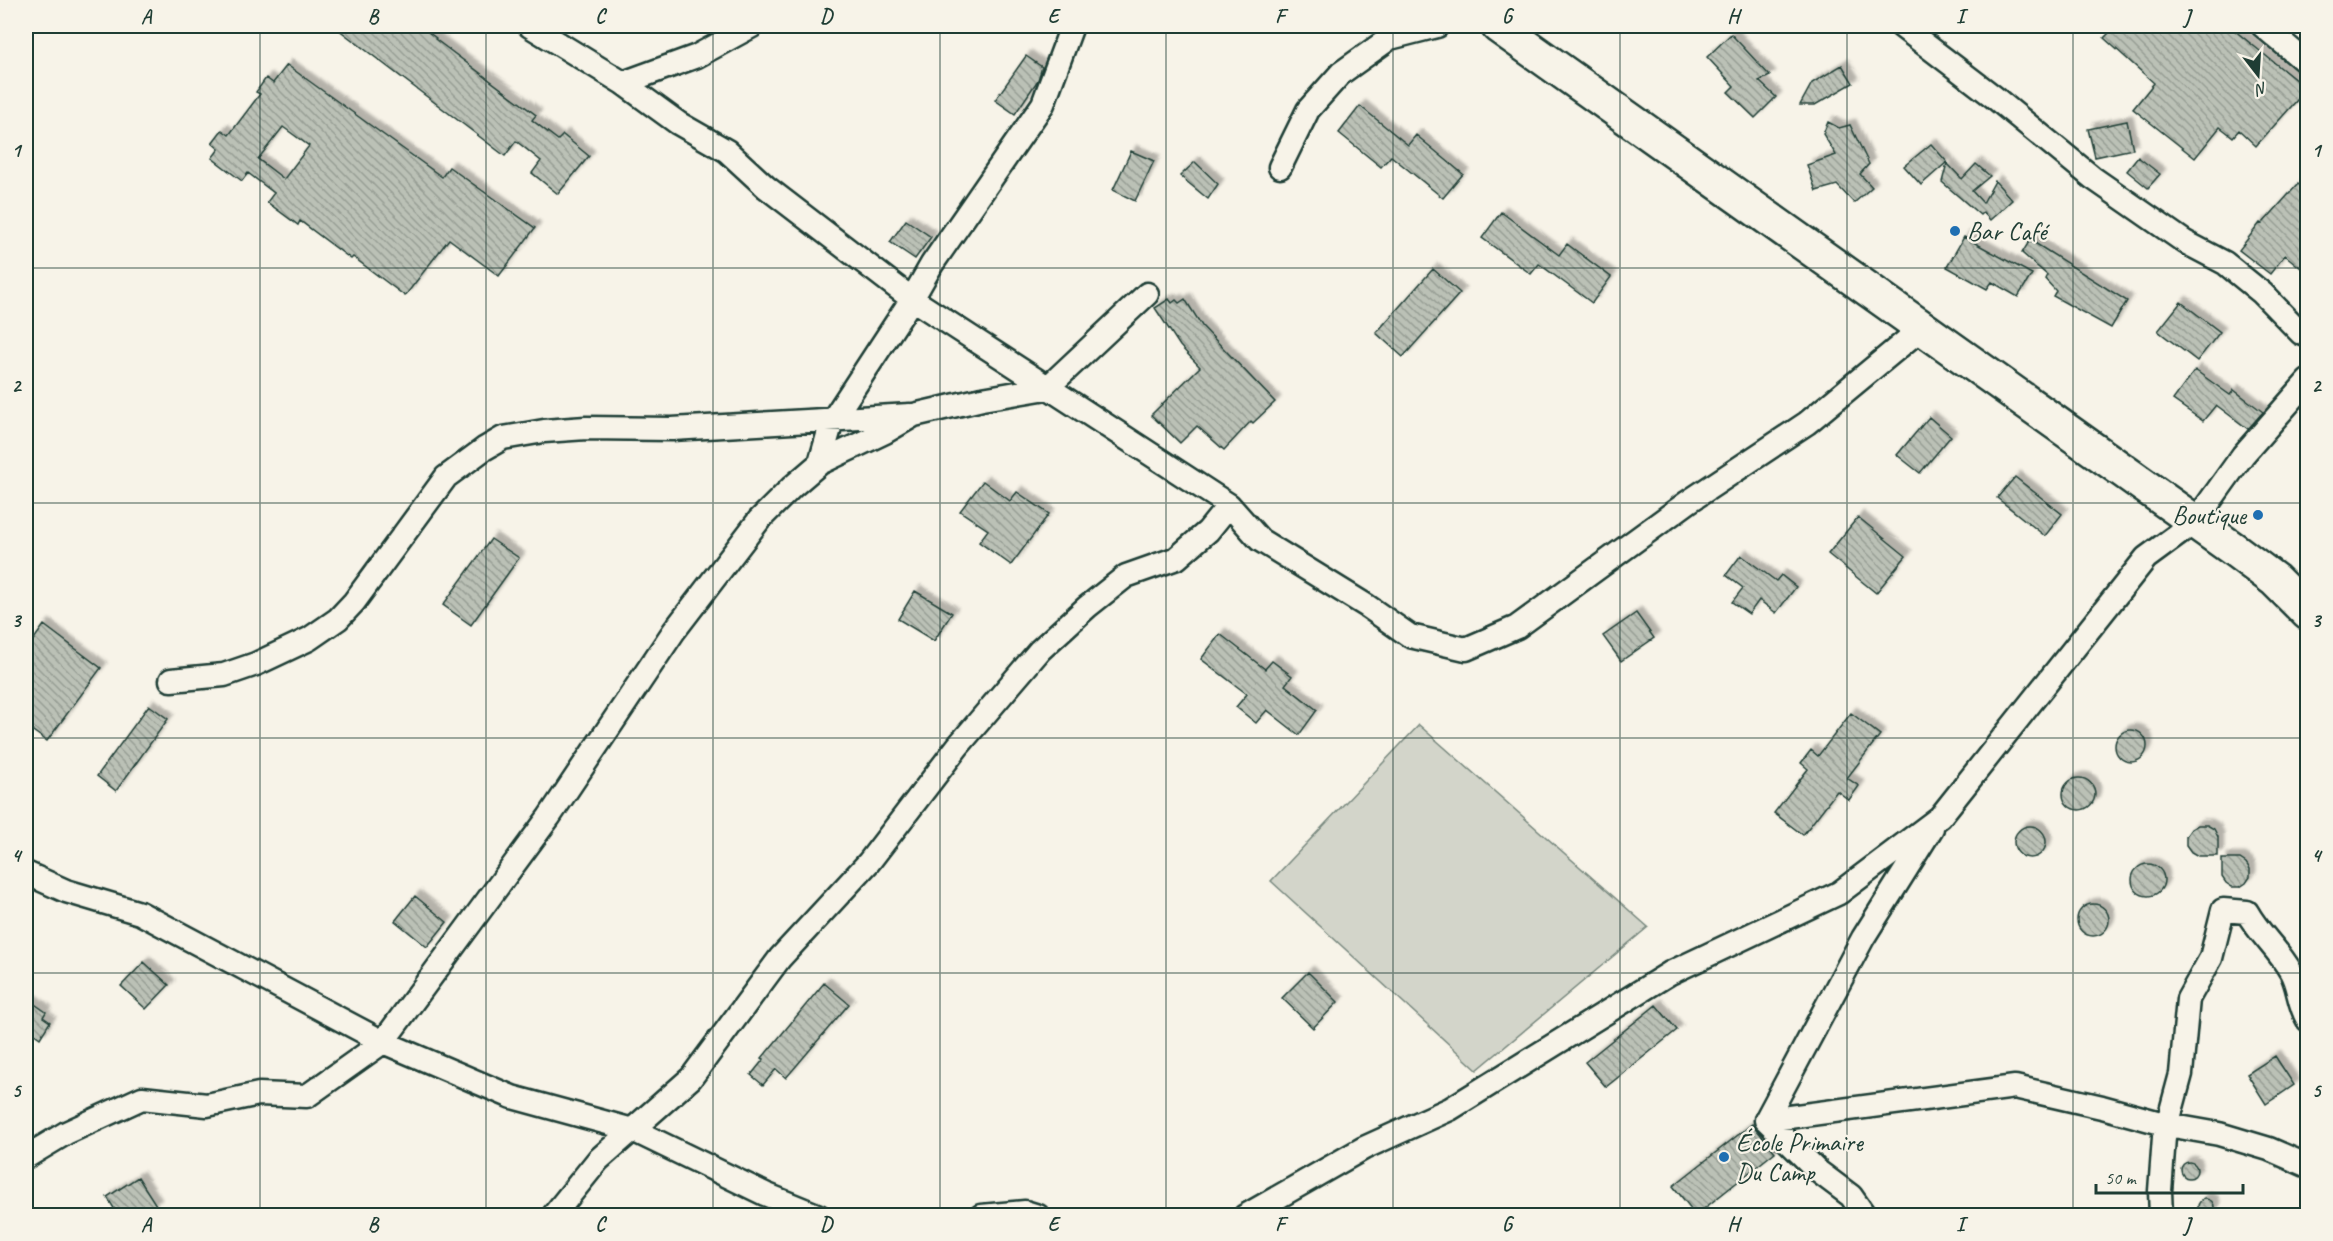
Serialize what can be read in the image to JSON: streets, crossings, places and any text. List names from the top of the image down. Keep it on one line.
{"places":["Bar Café","Boutique","École Primaire Du Camp"],"scale_bar":"50 m","north":"bottom","grid":{"columns":["A","B","C","D","E","F","G","H","I","J"],"rows":["1","2","3","4","5"]}}
